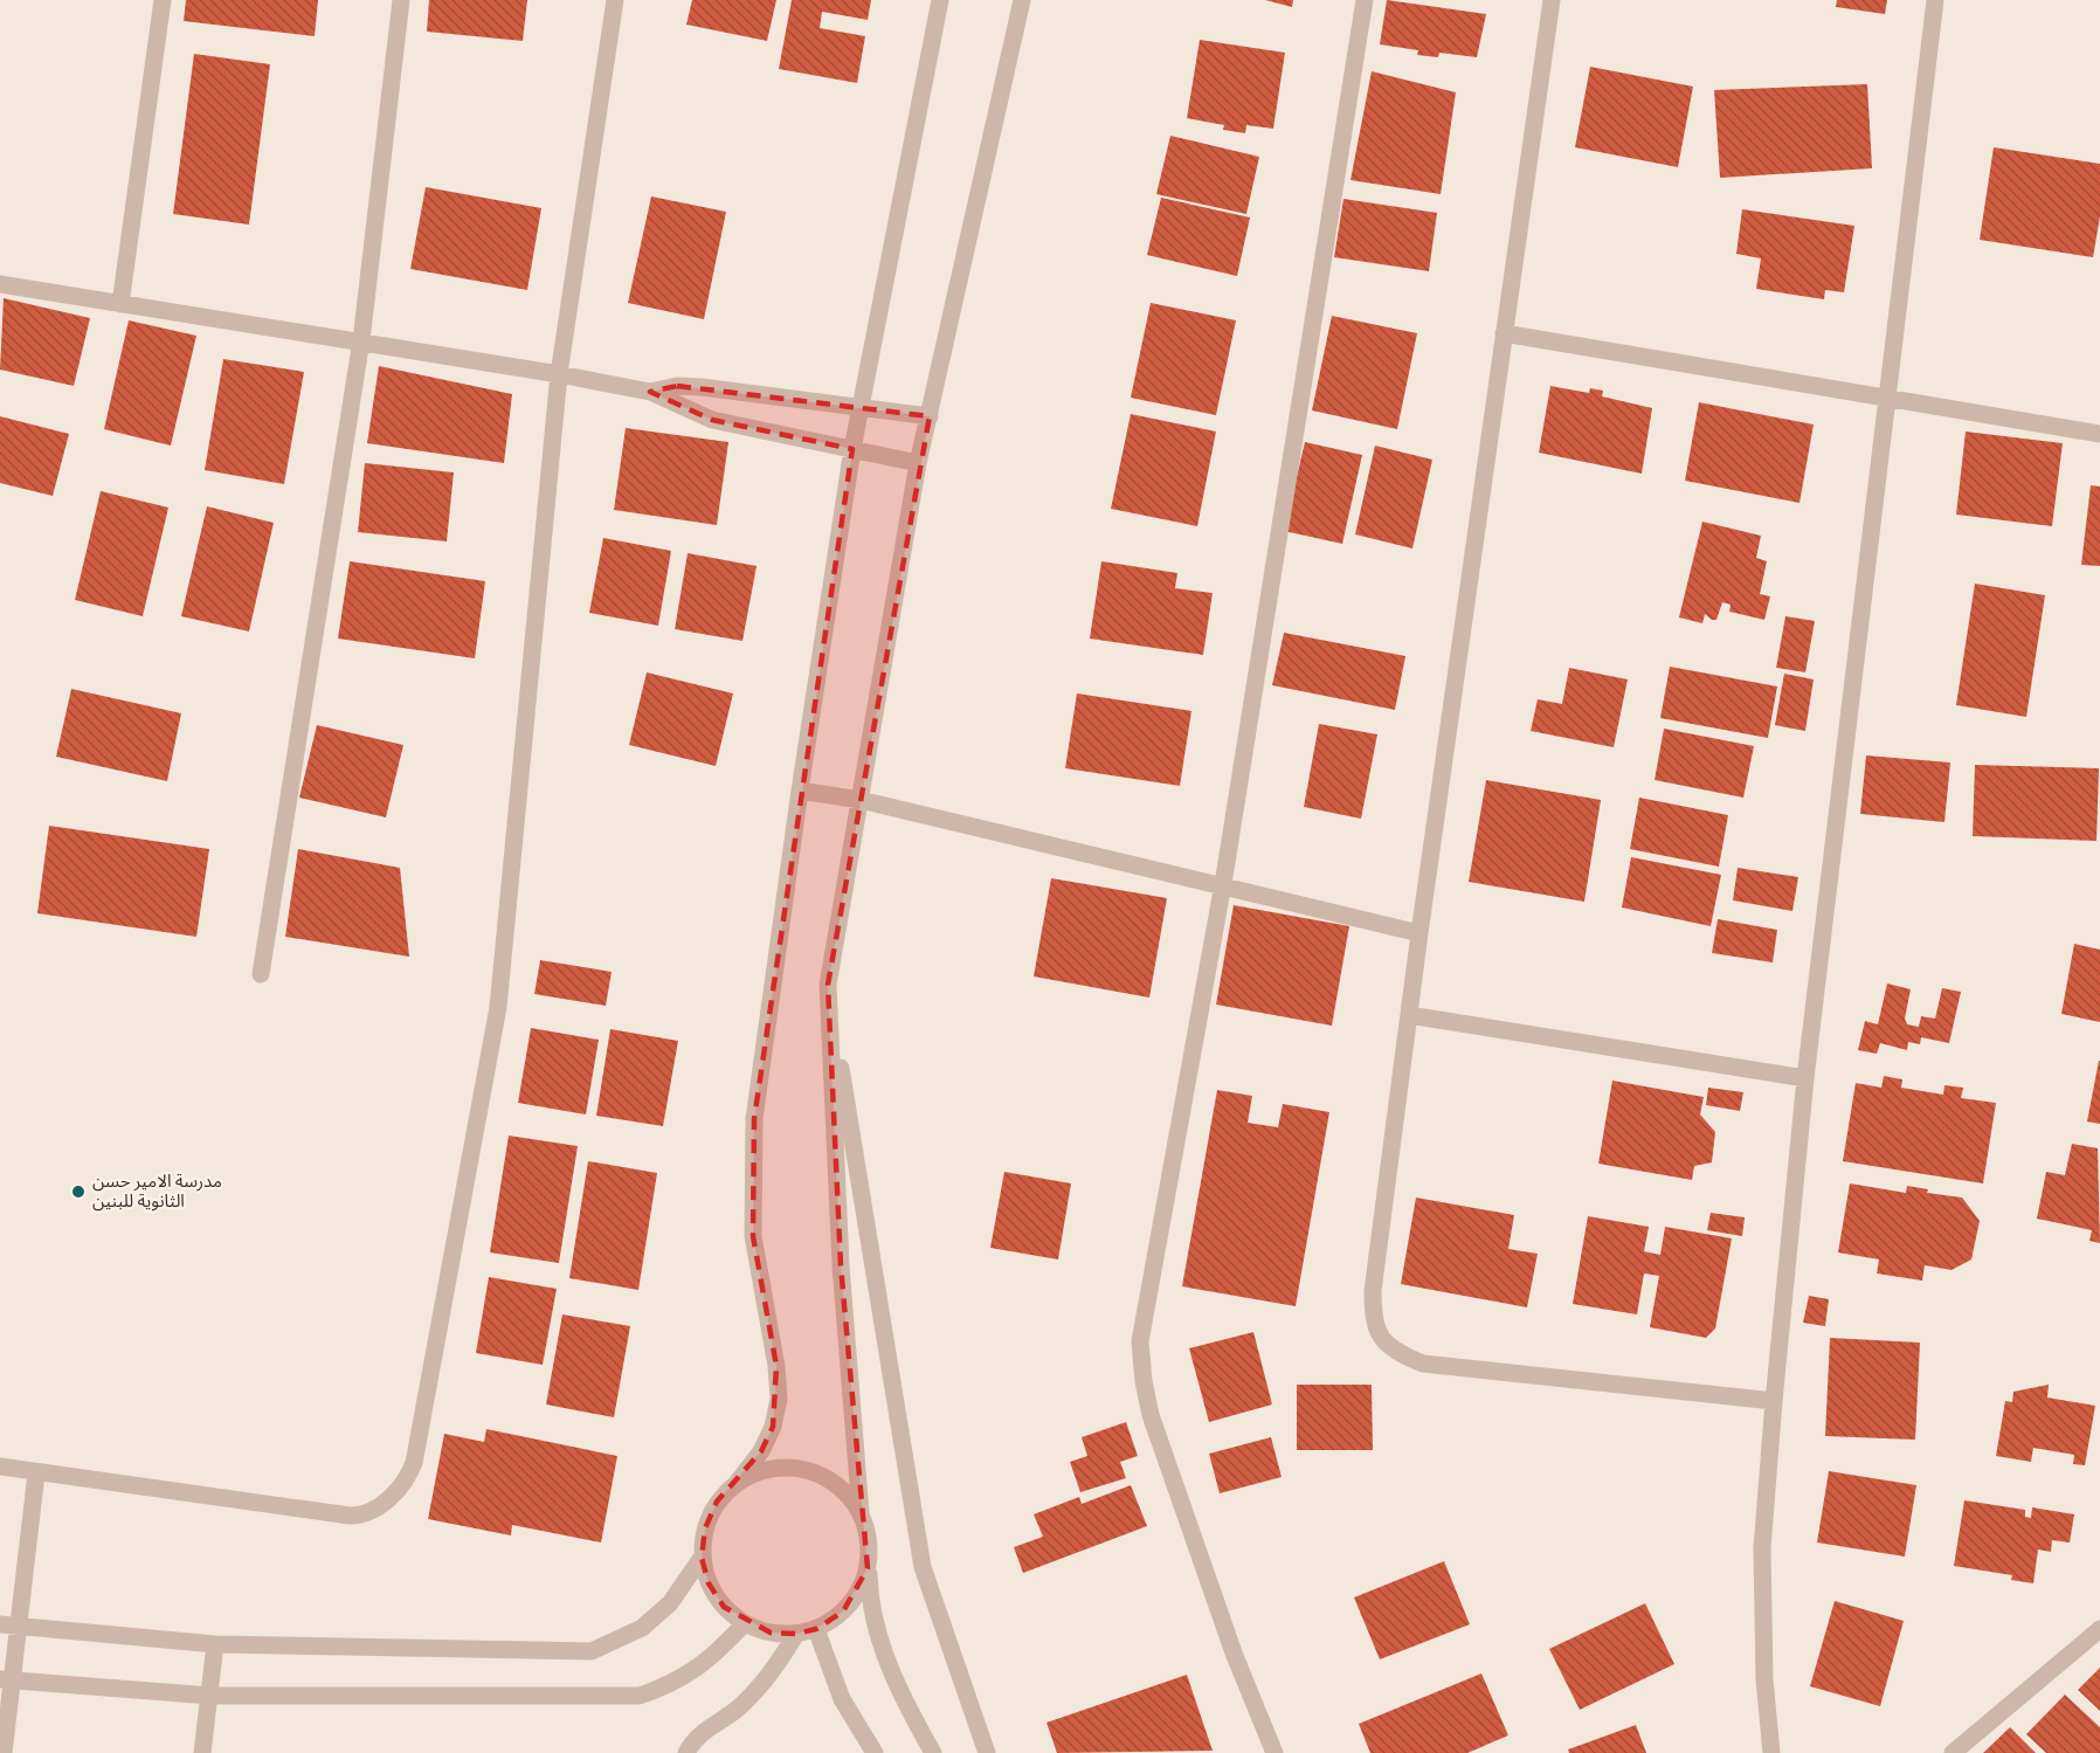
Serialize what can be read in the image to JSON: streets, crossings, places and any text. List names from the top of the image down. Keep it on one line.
{"places":["مدرسة الامير حسن الثانوية للبنين"]}
